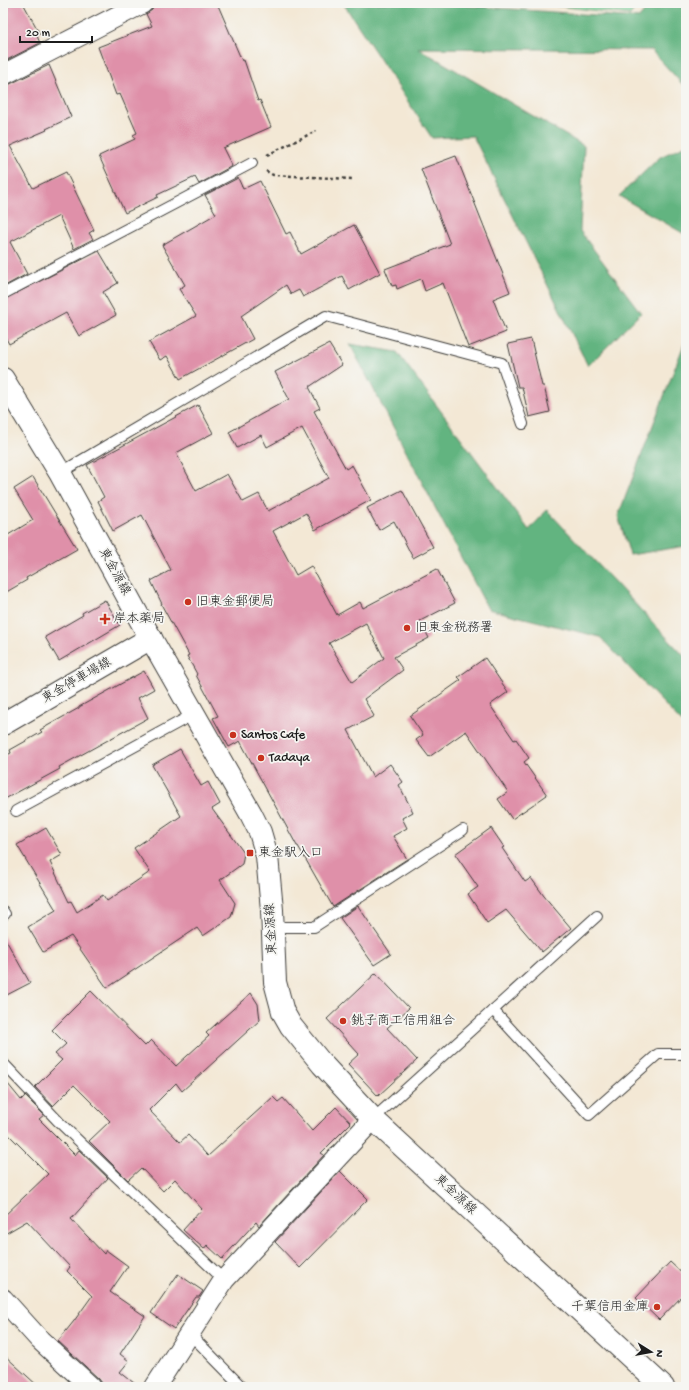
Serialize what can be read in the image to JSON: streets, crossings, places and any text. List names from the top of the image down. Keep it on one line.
{"streets":{"main road":["東金源線","東金停車場線"]},"crossings":[["東金源線","東金停車場線"]],"places":{"other":["旧東金郵便局","旧東金税務署","Santos Cafe","Tadaya","銚子商工信用組合","千葉信用金庫"],"health":["岸本薬局"],"transit":["東金駅入口"]},"scale_bar":"20 m","north":"right"}
